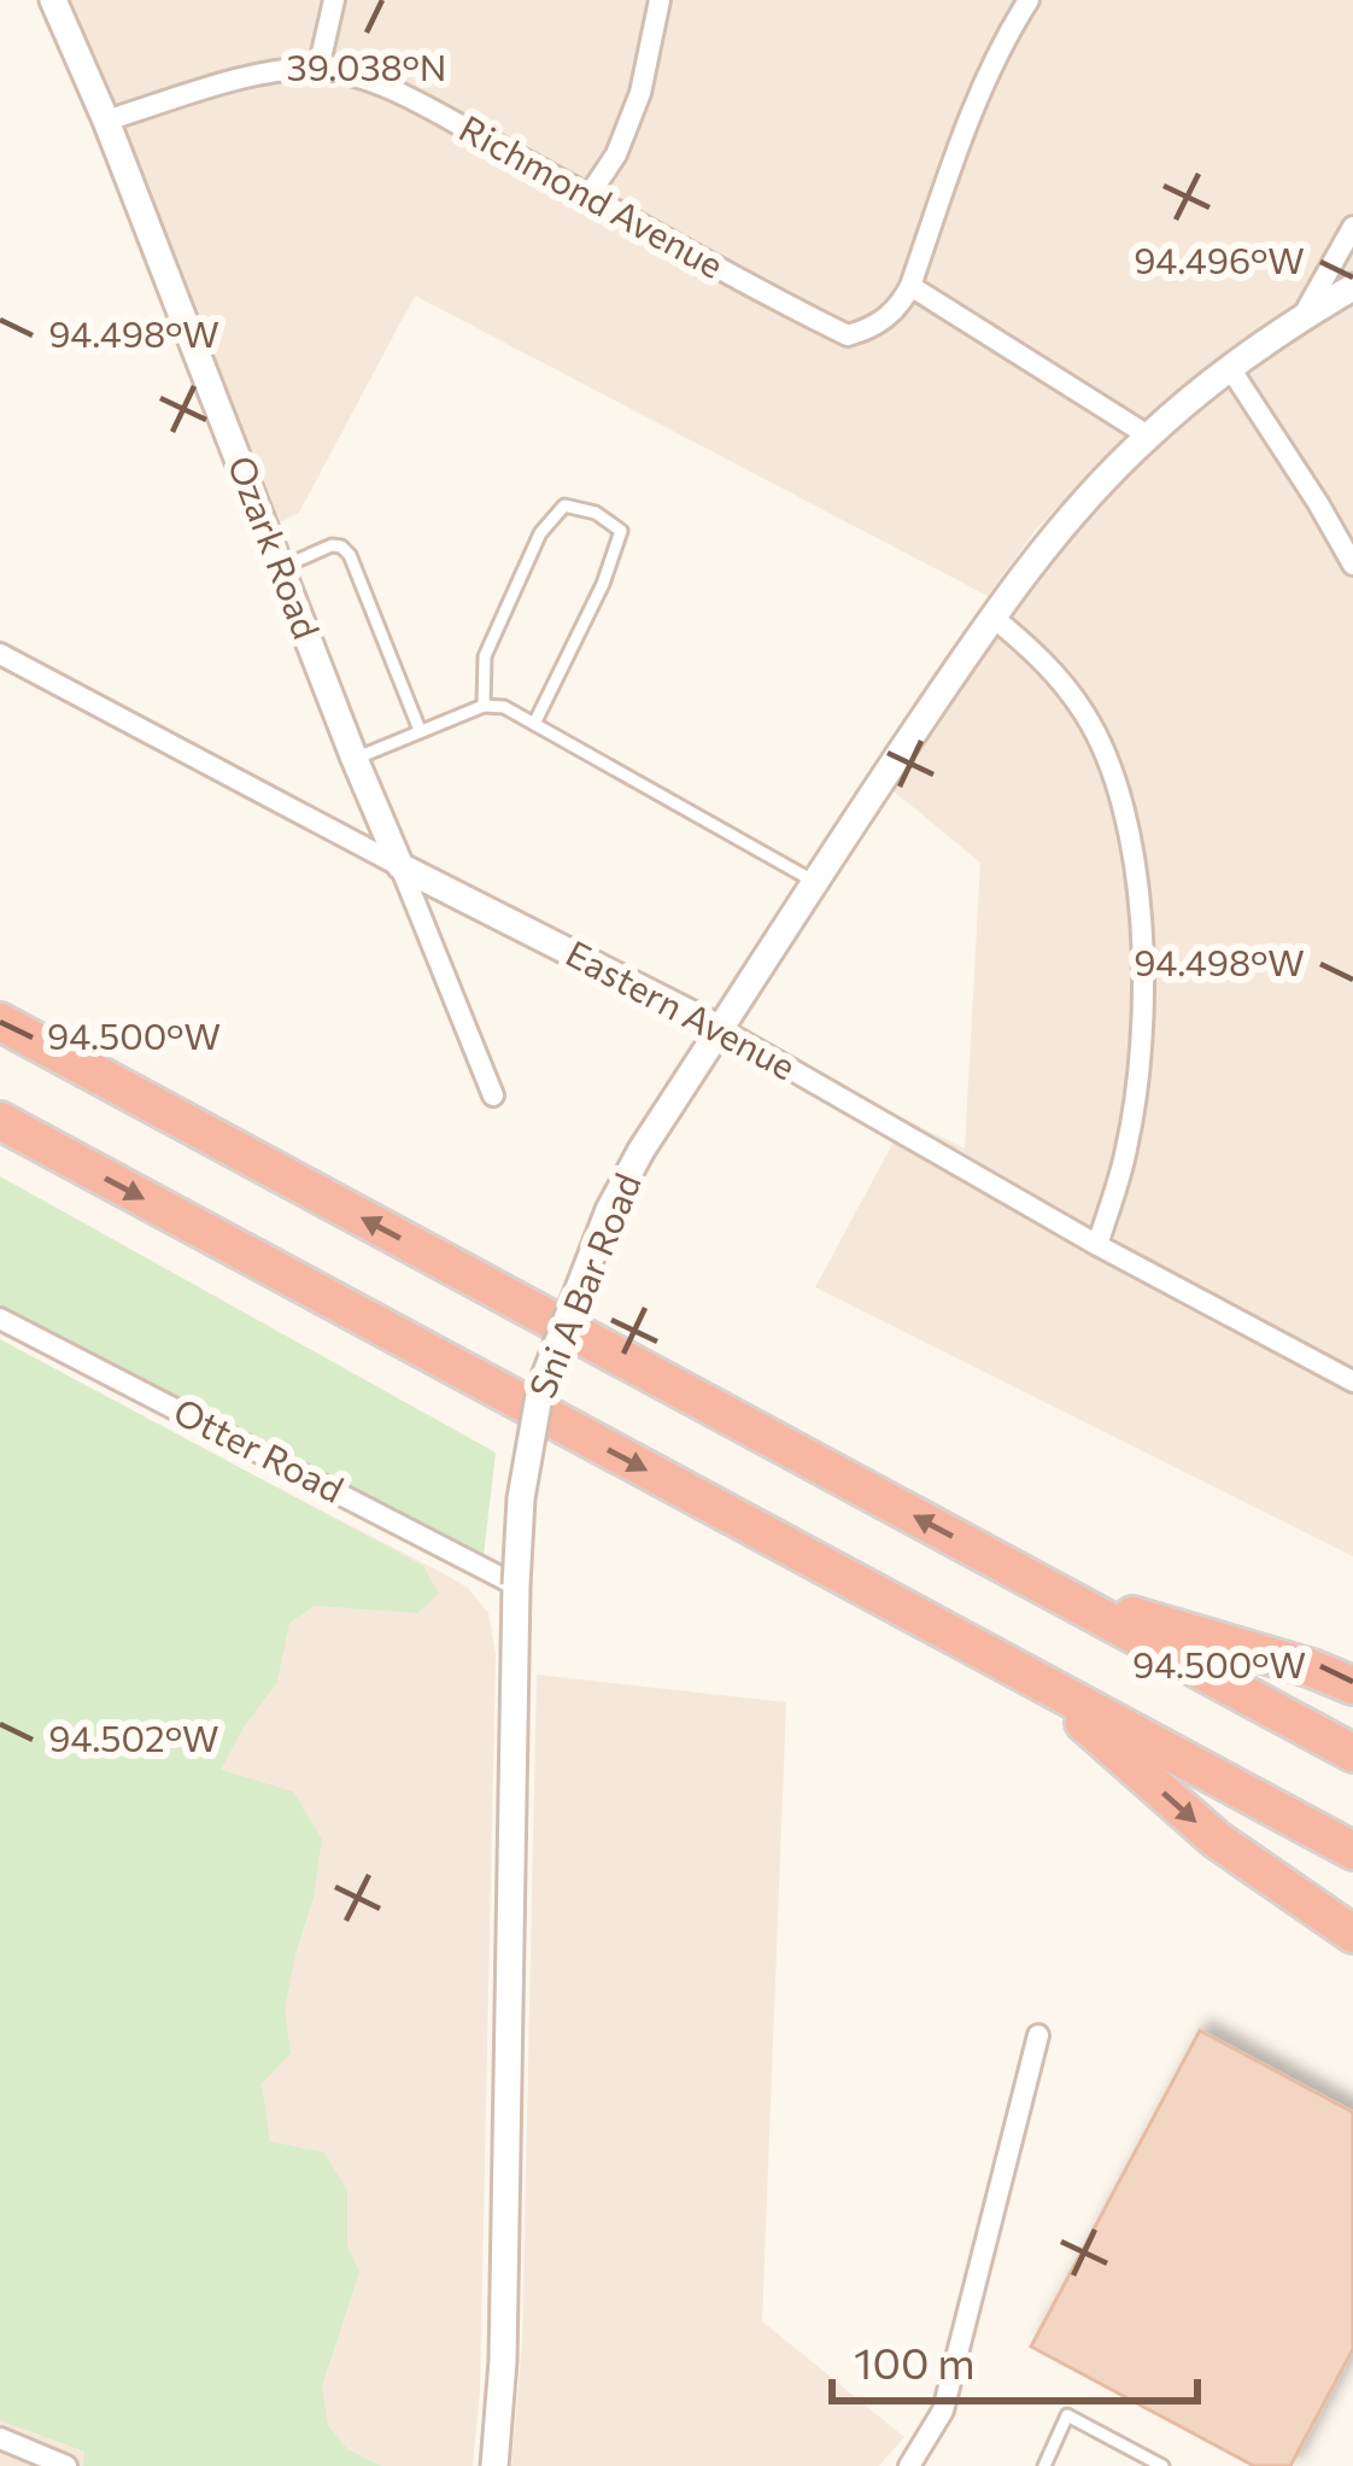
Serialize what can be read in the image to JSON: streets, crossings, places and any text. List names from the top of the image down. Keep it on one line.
{"streets":{"street":["Richmond Avenue","Ozark Road","Eastern Avenue","Sni A Bar Road","Otter Road"]},"crossings":[["Richmond Avenue","Ozark Road"],["Ozark Road","Eastern Avenue"],["Eastern Avenue","Sni A Bar Road"],["Sni A Bar Road","Otter Road"]],"scale_bar":"100 m","coordinates":["39.038°N","94.496°W","94.498°W","94.500°W","94.502°W"]}
